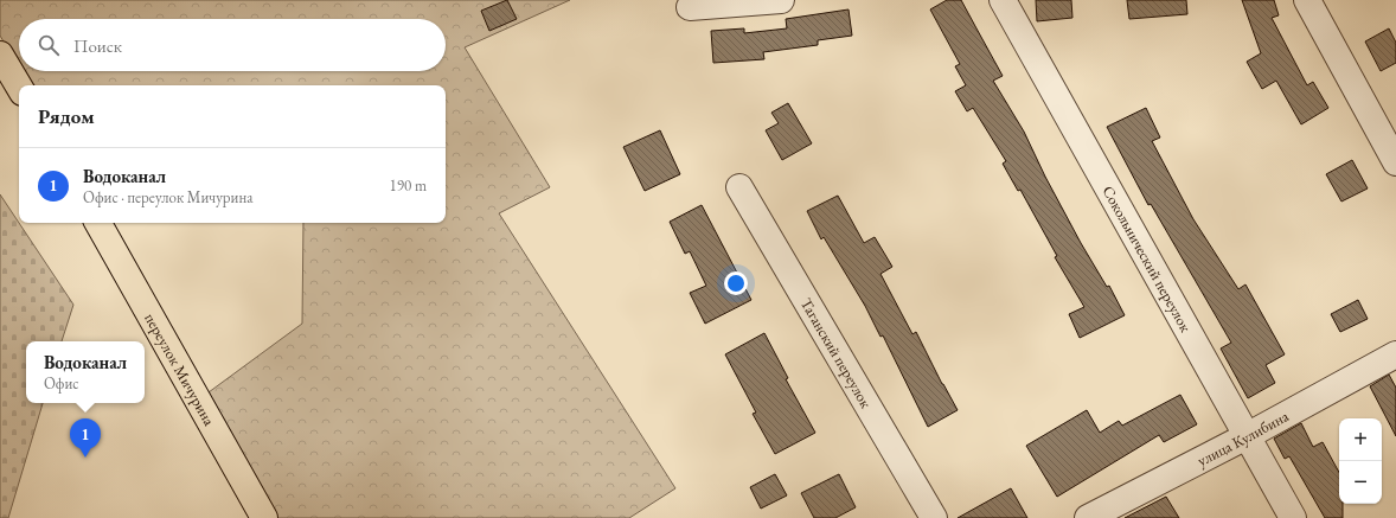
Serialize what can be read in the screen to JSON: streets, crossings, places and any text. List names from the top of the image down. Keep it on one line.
{"streets":{"main road":["переулок Мичурина"],"street":["Сокольнический переулок","Таганский переулок","улица Кулибина"]},"crossings":[["Сокольнический переулок","улица Кулибина"]],"page":{"search":"Поиск","heading":"Рядом","list":[{"mark":"1","name":"Водоканал","note":"Офис · переулок Мичурина","value":"190 m"}],"popup":["Водоканал","Офис"],"map_buttons":["+","−"],"pins":"1"}}
